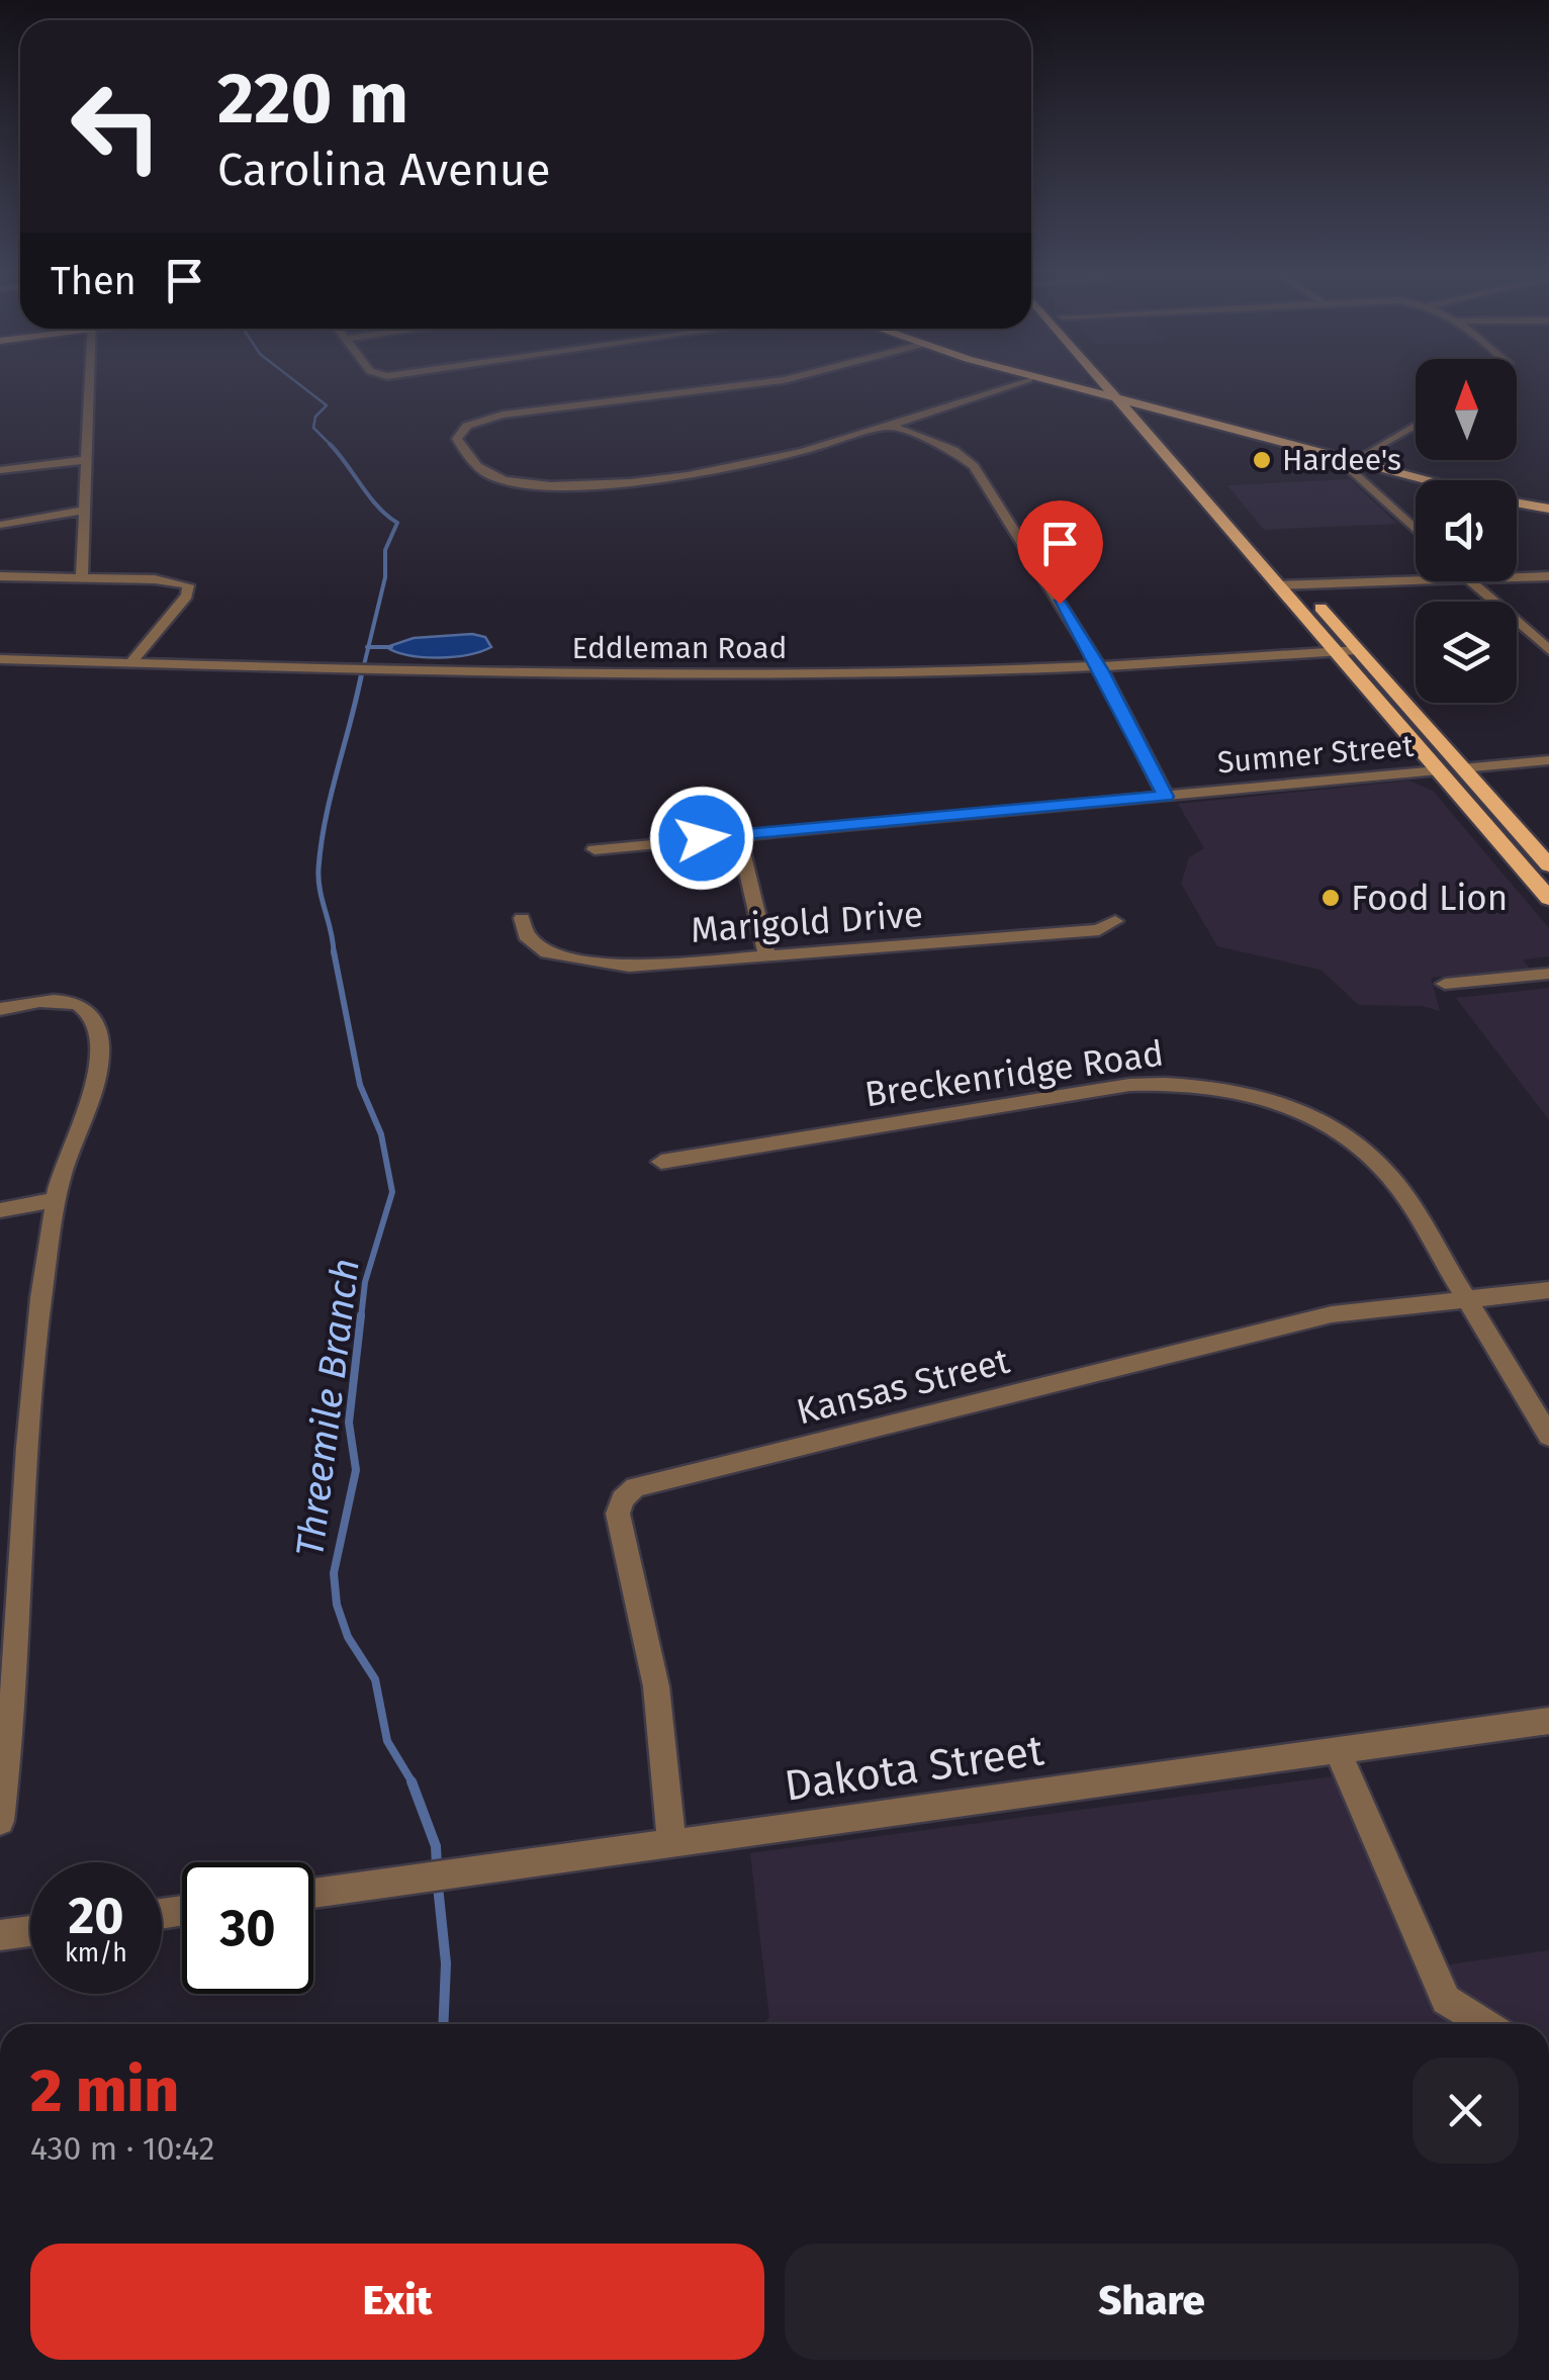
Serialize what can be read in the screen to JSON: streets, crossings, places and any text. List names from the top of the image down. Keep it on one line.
{"streets":{"street":["Eddleman Road","Sumner Street","Marigold Drive","Breckenridge Road","Kansas Street","Dakota Street"]},"crossings":[["Breckenridge Road","Kansas Street"],["Kansas Street","Dakota Street"]],"water":["Threemile Branch"],"places":["Hardee's","Food Lion"],"north":"top","page":{"turn":["220 m","Carolina Avenue"],"then":"Then","speed":"20 km/h","limit":"30","heading":["2 min","430 m · 10:42"],"buttons":["Exit","Share"]}}
